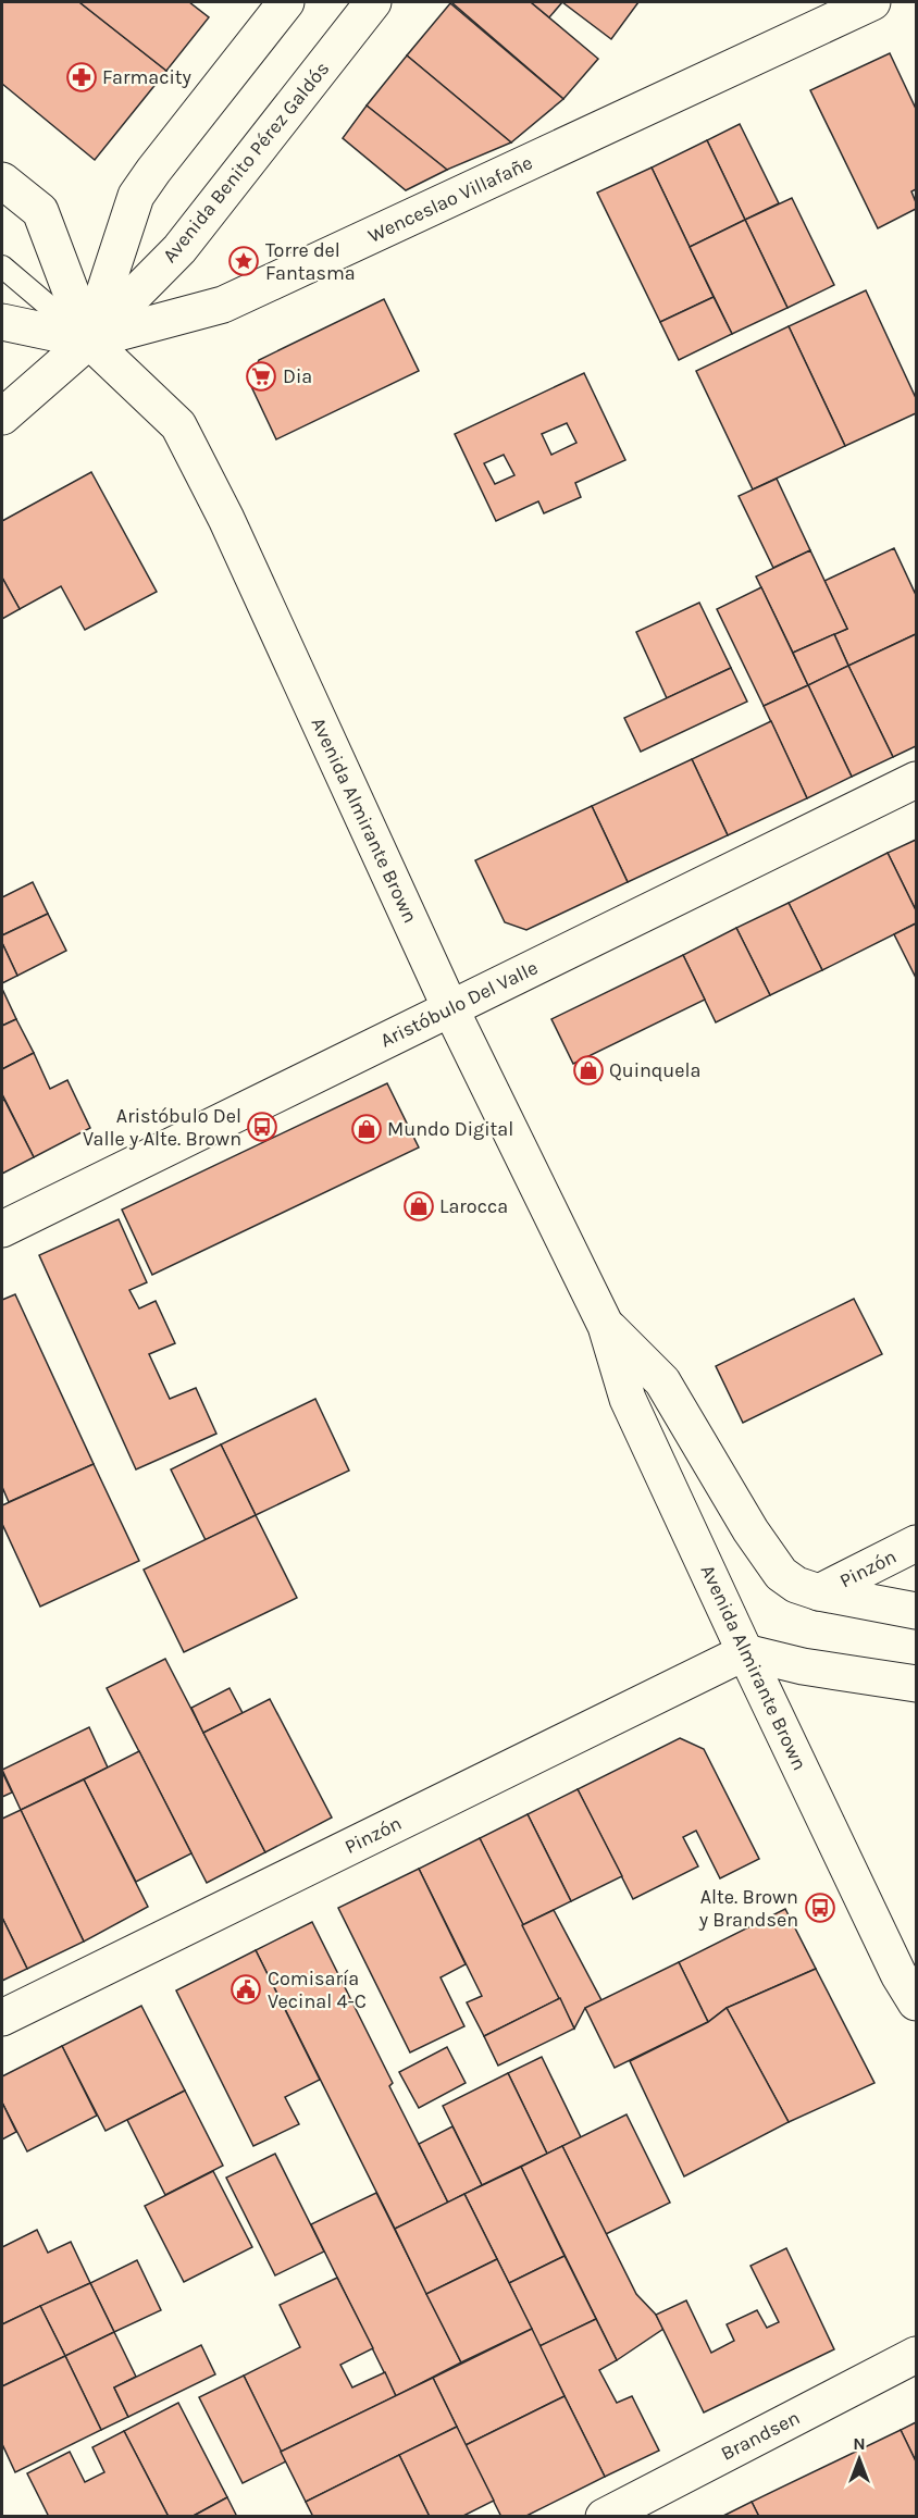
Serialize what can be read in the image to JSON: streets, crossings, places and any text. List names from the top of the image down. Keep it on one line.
{"streets":{"main road":["Avenida Benito Pérez Galdós","Wenceslao Villafañe","Avenida Almirante Brown","Aristóbulo Del Valle","Pinzón","Brandsen"]},"crossings":[["Avenida Benito Pérez Galdós","Wenceslao Villafañe"],["Avenida Benito Pérez Galdós","Avenida Almirante Brown"],["Wenceslao Villafañe","Avenida Almirante Brown"],["Avenida Almirante Brown","Aristóbulo Del Valle"],["Avenida Almirante Brown","Pinzón"]],"places":{"pharmacy":["Farmacity"],"place":["Torre del Fantasma"],"supermarket":["Dia"],"shop":["Quinquela","Mundo Digital","Larocca"],"bus stop":["Aristóbulo Del Valle y Alte. Brown","Alte. Brown y Brandsen"],"public building":["Comisaría Vecinal 4-C"]},"north":"top"}
